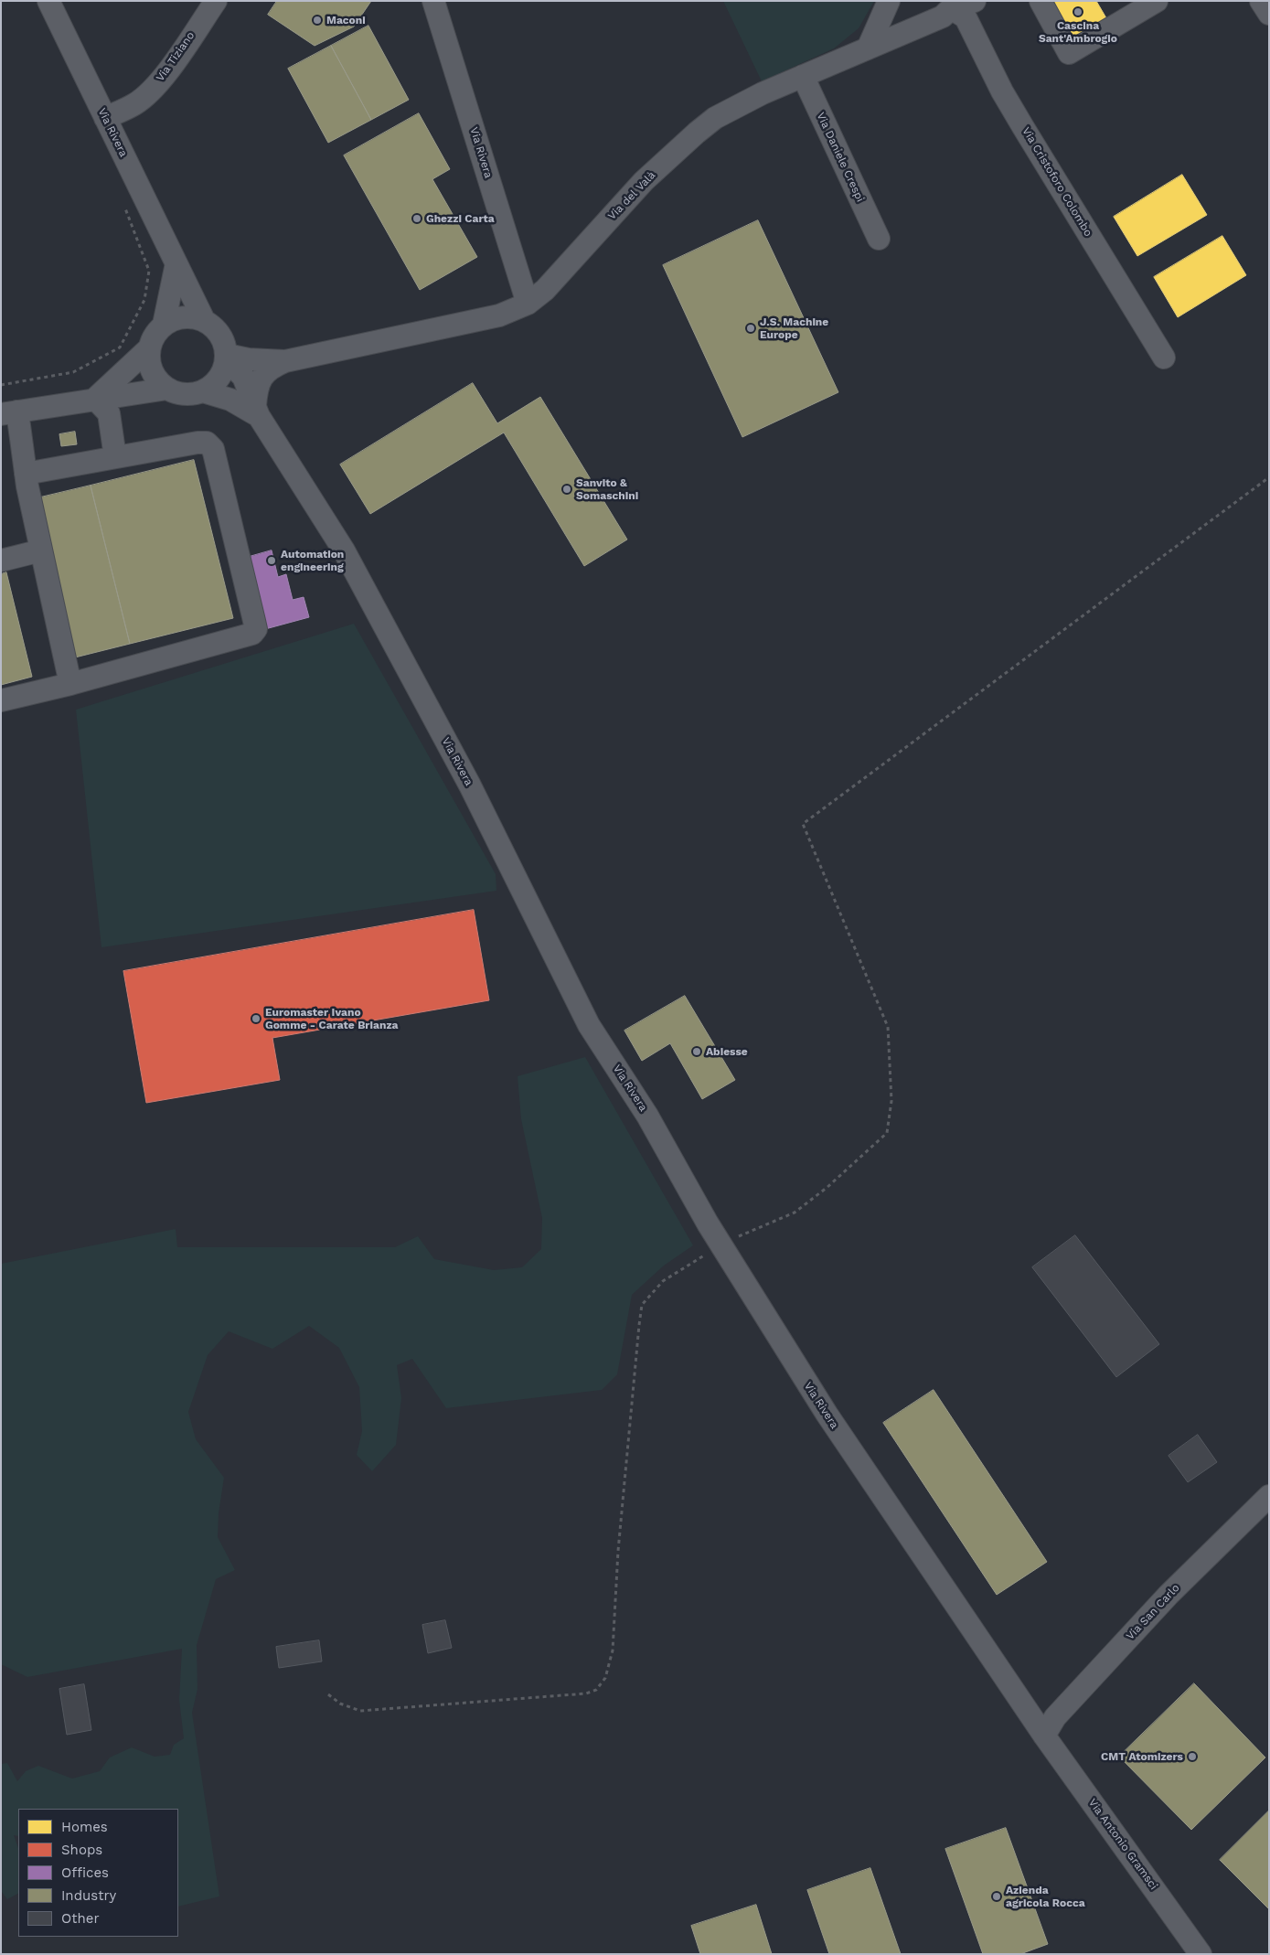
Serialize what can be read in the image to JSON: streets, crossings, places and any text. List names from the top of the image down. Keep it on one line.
{"streets":{"street":["Via Tiziano","Via Rivera","Via Daniele Crespi","Via Cristoforo Colombo","Via del Valà","Via San Carlo","Via Antonio Gramsci"]},"crossings":[["Via Tiziano","Via Rivera"],["Via Rivera","Via del Valà"],["Via Rivera","Via San Carlo"],["Via Rivera","Via Antonio Gramsci"],["Via Daniele Crespi","Via del Valà"],["Via Cristoforo Colombo","Via del Valà"],["Via San Carlo","Via Antonio Gramsci"]],"places":["Cascina Sant'Ambrogio","Maconi","Ghezzi Carta","J.S. Machine Europe","Sanvito & Somaschini","Automation engineering","Euromaster Ivano Gomme - Carate Brianza","Abiesse","CMT Atomizers","Azienda agricola Rocca"],"legend":["Homes","Shops","Offices","Industry","Other"]}
